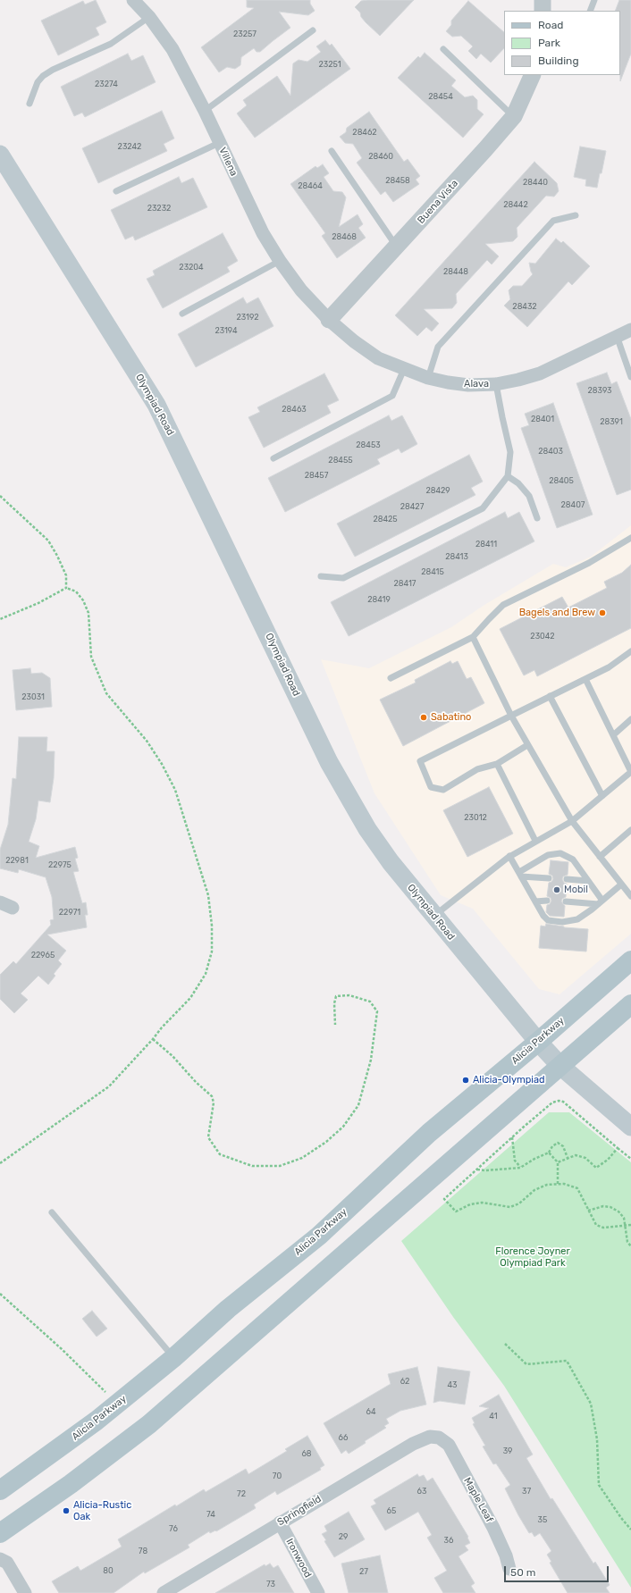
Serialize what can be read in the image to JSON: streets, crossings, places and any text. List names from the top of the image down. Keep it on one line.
{"streets":{"main road":["Olympiad Road","Alicia Parkway"],"street":["Villena","Buena Vista","Alava","Maple Leaf","Springfield","Ironwood"]},"crossings":[["Villena","Buena Vista"],["Villena","Alava"],["Buena Vista","Alava"],["Olympiad Road","Alicia Parkway"],["Maple Leaf","Springfield"],["Springfield","Ironwood"]],"parks":["Florence Joyner Olympiad Park"],"places":["Bagels and Brew","Sabatino","Mobil","Alicia-Olympiad","Alicia-Rustic Oak"],"house_numbers":["23257","23251","23274","28454","28462","23242","28460","28458","28440","28464","28442","23232","28468","23204","28448","28432","23192","23194","28393","28463","28401","28391","28453","28403","28455","28457","28405","28429","28407","28427","28425","28411","28413","28415","28417","28419","23042","23031","23012","22981","22975","22971","22965","62","43","64","41","66","39","68","70","63","37","72","65","74","35","76","29","36","78","80","27","73"],"legend":["Road","Park","Building"],"scale_bar":"50 m"}
